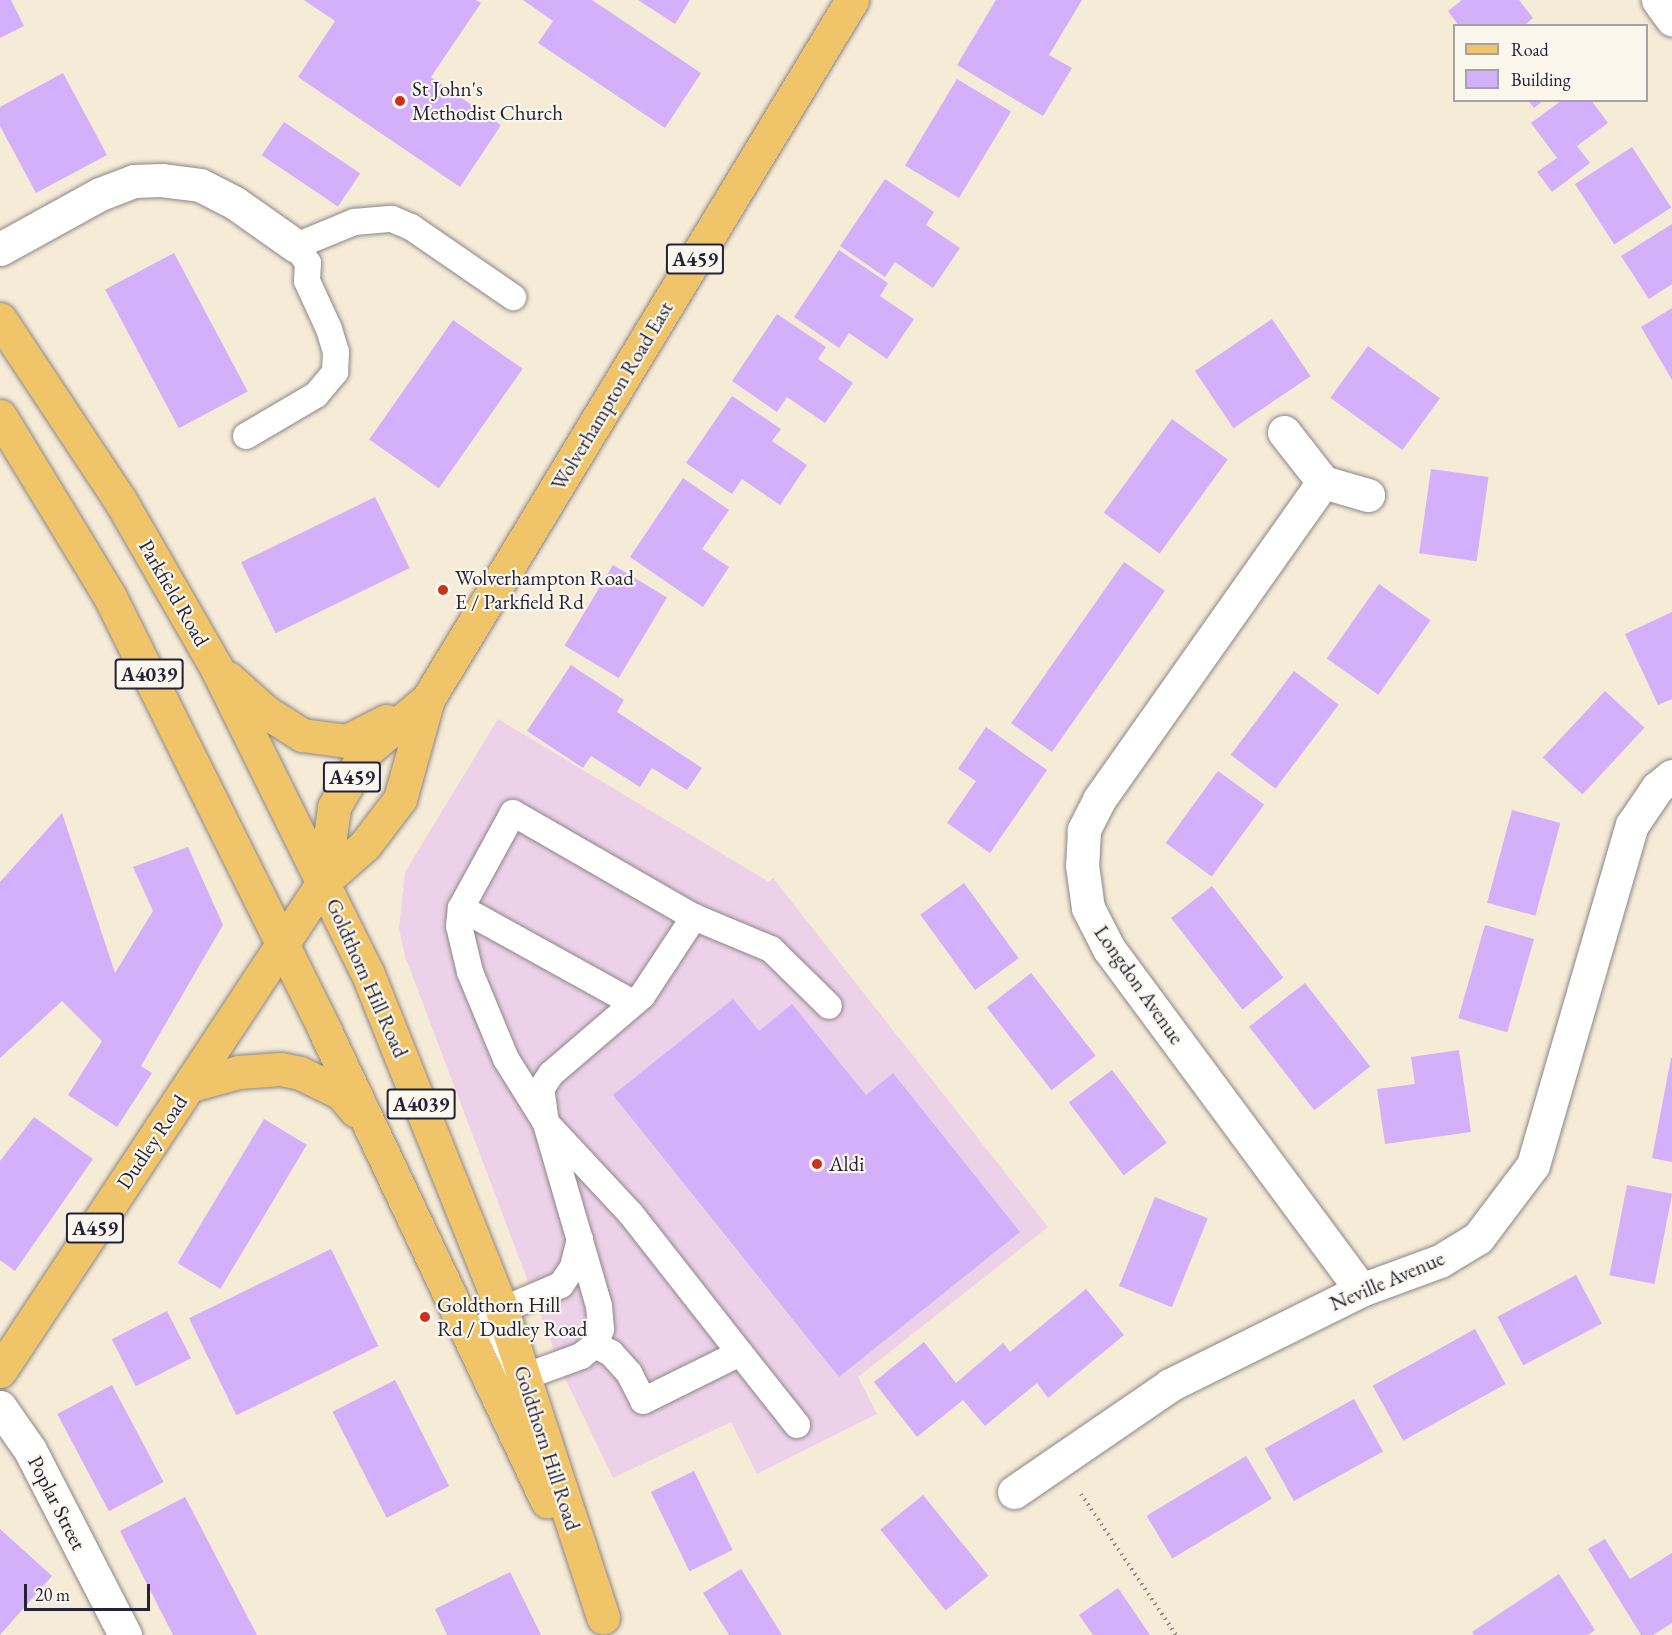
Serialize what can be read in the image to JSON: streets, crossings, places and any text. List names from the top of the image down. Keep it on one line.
{"streets":{"main road":["A459","Wolverhampton Road East","Parkfield Road","A4039","Goldthorn Hill Road","Dudley Road"],"street":["Longdon Avenue","Neville Avenue","Poplar Street"]},"crossings":[["Wolverhampton Road East","Parkfield Road"],["Wolverhampton Road East","A4039"],["Wolverhampton Road East","Goldthorn Hill Road"],["Wolverhampton Road East","Dudley Road"],["Parkfield Road","Goldthorn Hill Road"],["A4039","Goldthorn Hill Road"],["A4039","Dudley Road"],["Goldthorn Hill Road","Dudley Road"],["Longdon Avenue","Neville Avenue"]],"places":["St John's Methodist Church","Wolverhampton Road E / Parkfield Rd","Aldi","Goldthorn Hill Rd / Dudley Road"],"legend":["Road","Building"],"scale_bar":"20 m"}
